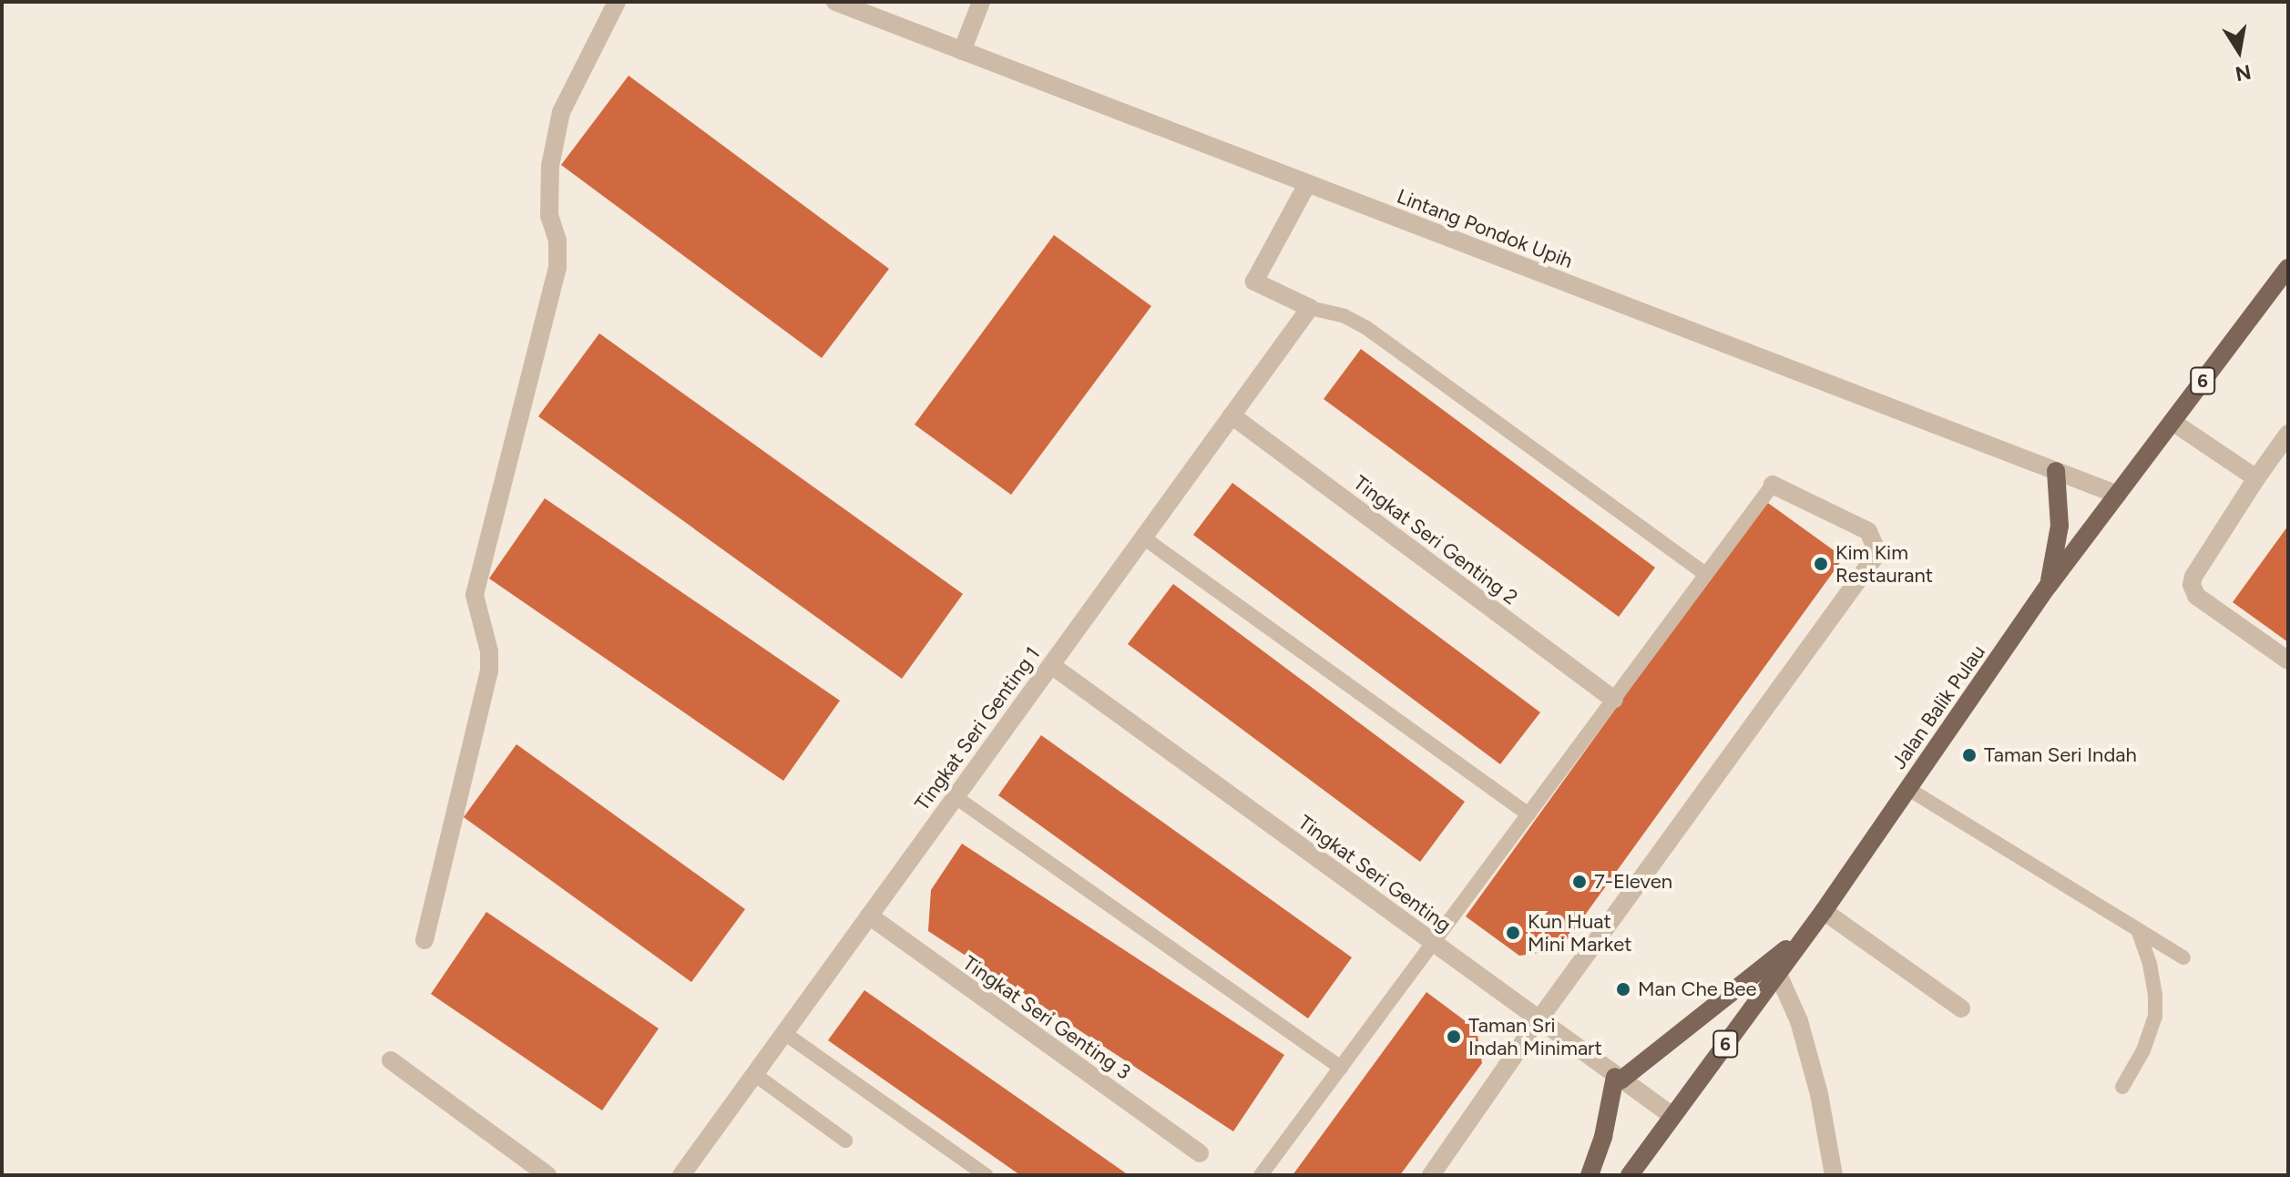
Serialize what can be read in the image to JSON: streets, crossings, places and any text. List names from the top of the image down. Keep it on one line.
{"streets":{"main road":["6","Jalan Balik Pulau"],"street":["Lintang Pondok Upih","Tingkat Seri Genting 2","Tingkat Seri Genting 1","Tingkat Seri Genting","Tingkat Seri Genting 3"]},"crossings":[["Lintang Pondok Upih","Jalan Balik Pulau"],["Tingkat Seri Genting 2","Tingkat Seri Genting 1"],["Jalan Balik Pulau","Tingkat Seri Genting"],["Tingkat Seri Genting 1","Tingkat Seri Genting"],["Tingkat Seri Genting 1","Tingkat Seri Genting 3"]],"places":["Kim Kim Restaurant","Taman Seri Indah","7-Eleven","Kun Huat Mini Market","Man Che Bee","Taman Sri Indah Minimart"],"north":"bottom"}
